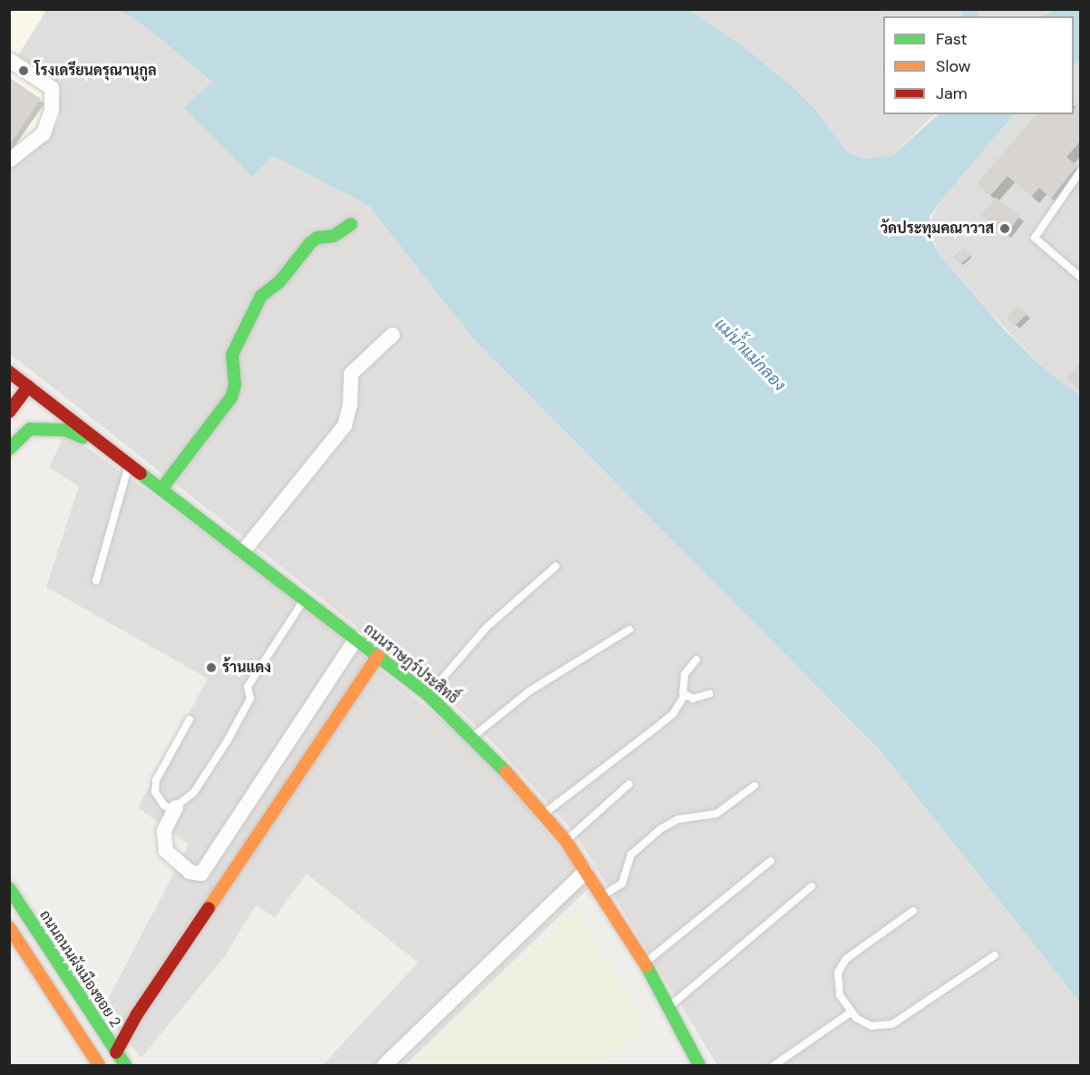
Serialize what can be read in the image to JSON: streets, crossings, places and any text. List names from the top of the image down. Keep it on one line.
{"streets":{"street":["ถนนราษฎร์ประสิทธิ์","ถนนถนนผังเมืองซอย 2"]},"water":["แม่น้ำแม่กลอง"],"places":["โรงเดรียนดรุณานุกูล","วัดประทุมคณาวาส","ร้านแดง"],"legend":["Fast","Slow","Jam"]}
